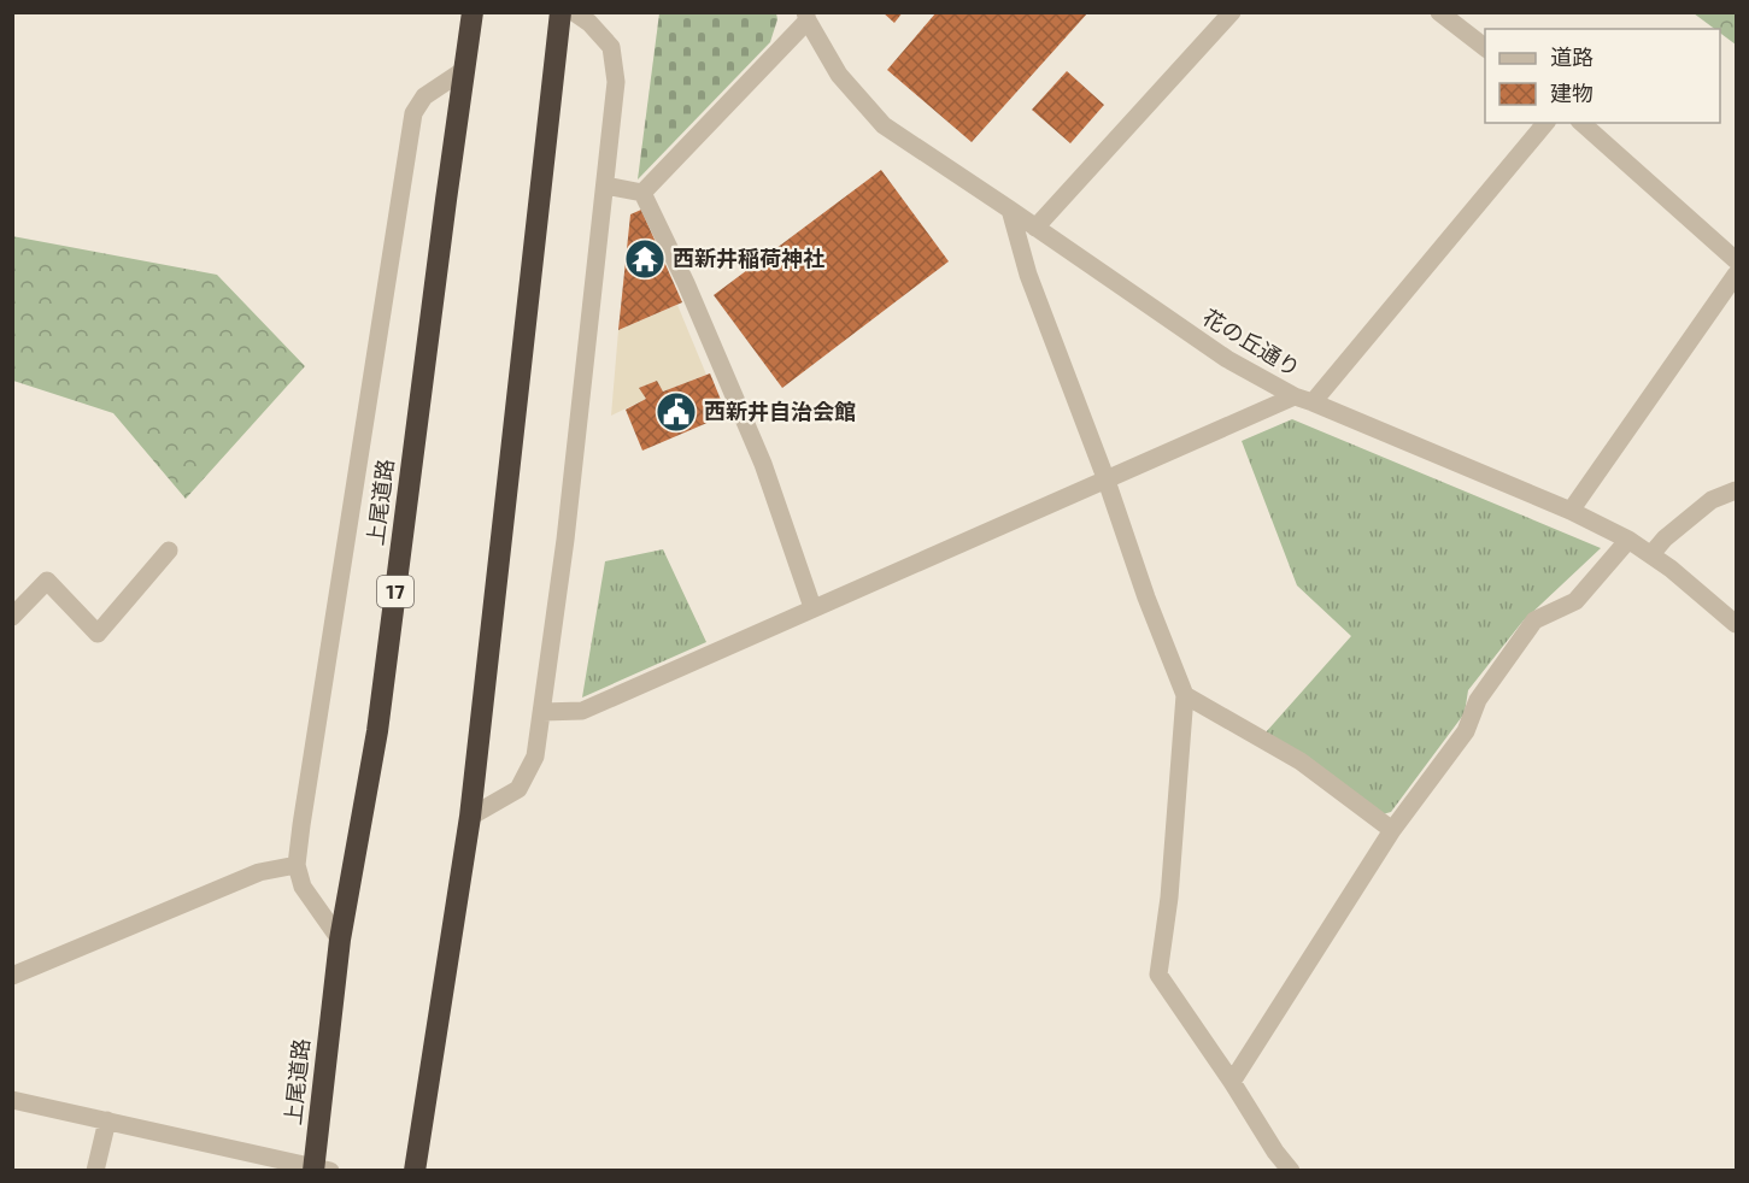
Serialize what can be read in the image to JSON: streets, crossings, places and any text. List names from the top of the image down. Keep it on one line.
{"streets":{"highway":["上尾道路","17"],"street":["花の丘通り"]},"places":{"temple":["西新井稲荷神社"],"public building":["西新井自治会館"]},"legend":["道路","建物"]}
